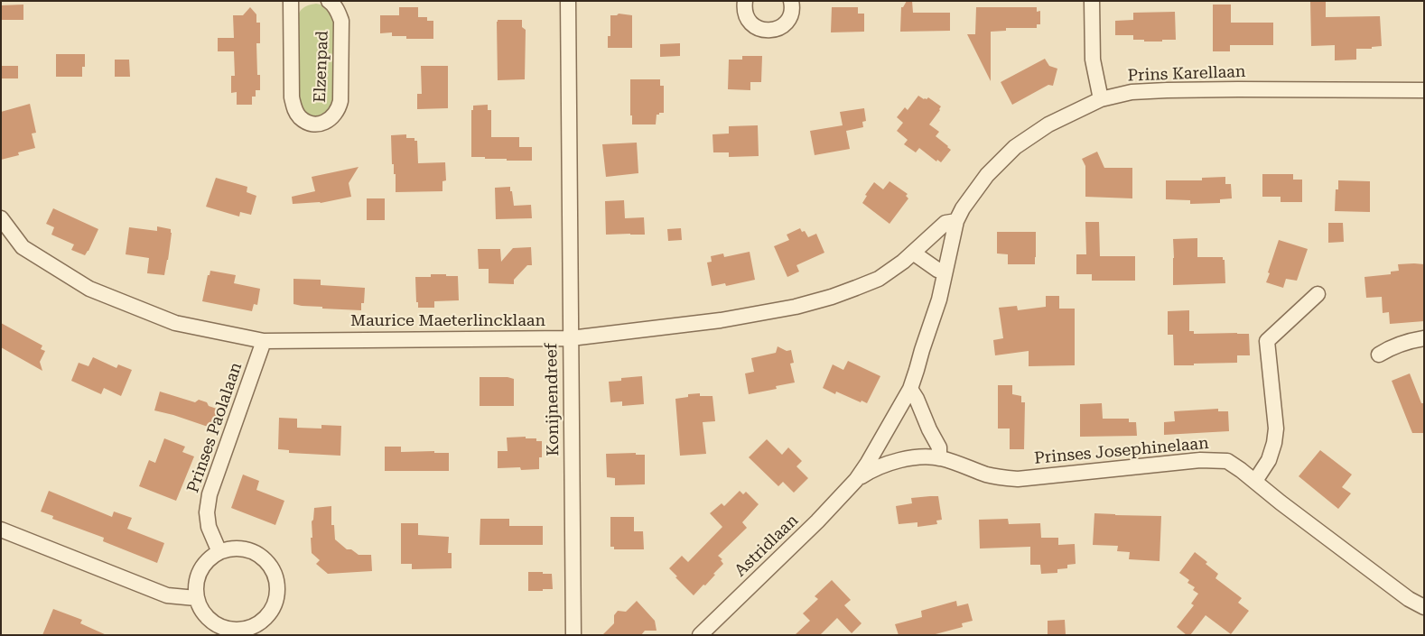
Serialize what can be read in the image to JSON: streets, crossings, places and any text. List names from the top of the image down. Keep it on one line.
{"streets":{"street":["Elzenpad","Prins Karellaan","Maurice Maeterlincklaan","Konijnendreef","Prinses Paolalaan","Prinses Josephinelaan","Astridlaan"]},"crossings":[["Prins Karellaan","Maurice Maeterlincklaan"],["Prins Karellaan","Prinses Josephinelaan"],["Prins Karellaan","Astridlaan"],["Maurice Maeterlincklaan","Konijnendreef"],["Maurice Maeterlincklaan","Prinses Paolalaan"],["Prinses Josephinelaan","Astridlaan"]]}
